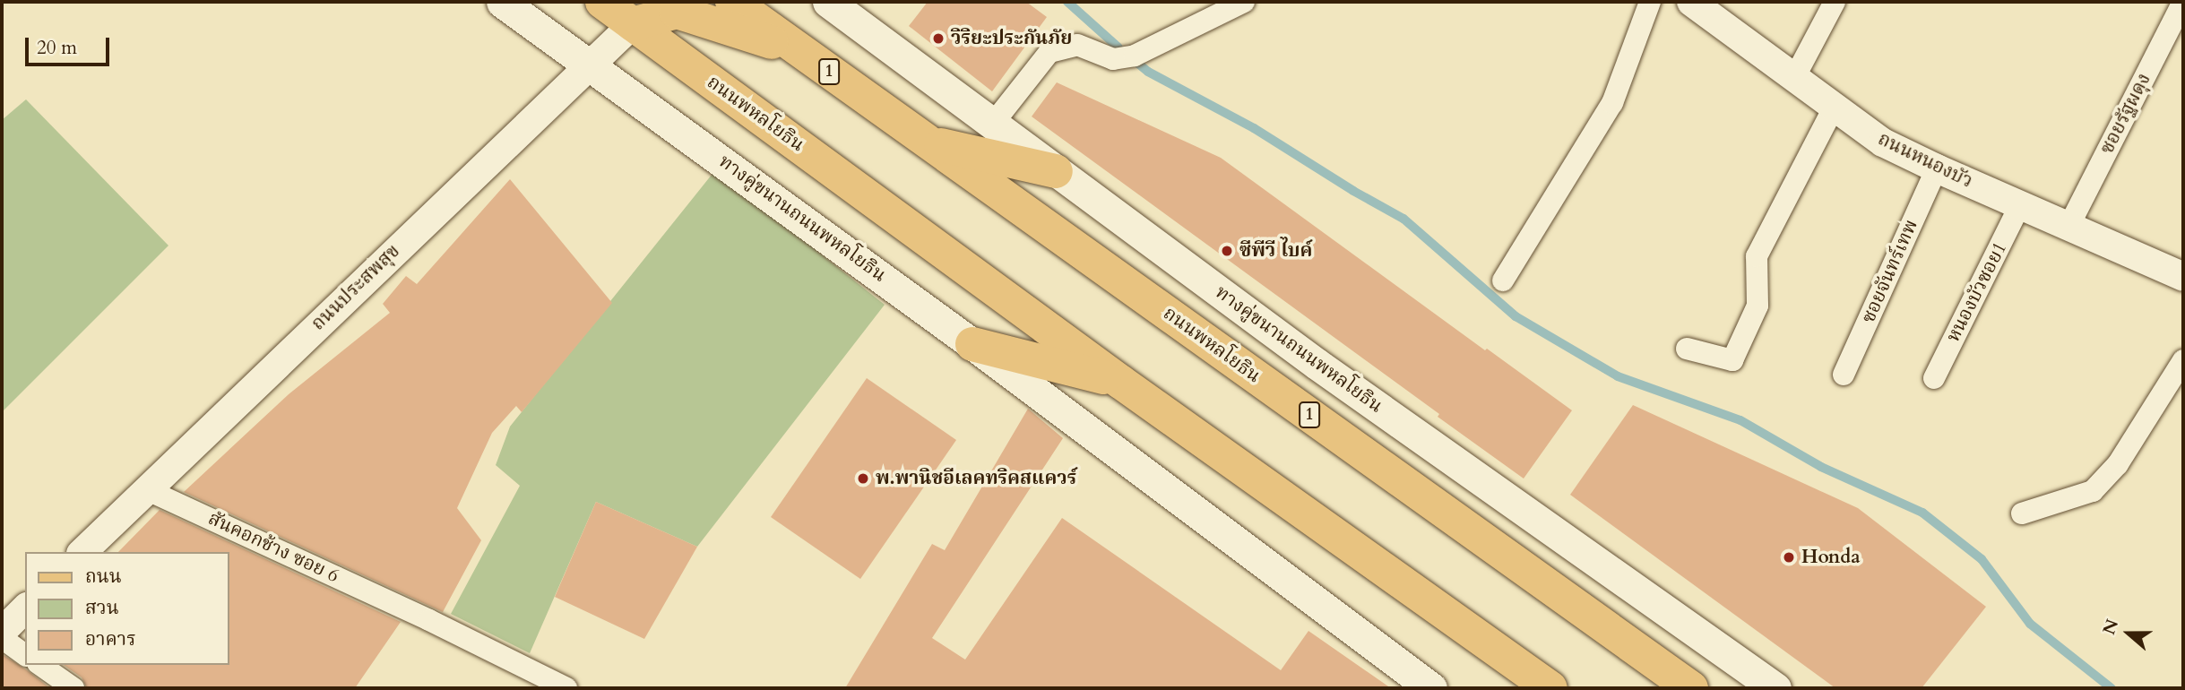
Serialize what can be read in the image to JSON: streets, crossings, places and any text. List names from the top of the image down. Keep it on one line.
{"streets":{"main road":["1","ถนนพหลโยธิน","ทางคู่ขนานถนนพหลโยธิน"],"street":["ซอยรัฐผดุง","ถนนหนองบัว","ซอยจันทร์เทพ","ถนนประสพสุข","หนองบัวซอย1","สันคอกช้าง ซอย 6"]},"crossings":[["ถนนพหลโยธิน","ถนนประสพสุข"],["ซอยรัฐผดุง","ถนนหนองบัว"],["ถนนหนองบัว","ซอยจันทร์เทพ"],["ถนนหนองบัว","หนองบัวซอย1"],["ทางคู่ขนานถนนพหลโยธิน","ถนนประสพสุข"],["ถนนประสพสุข","สันคอกช้าง ซอย 6"]],"places":["วิริยะประกันภัย","ซีพีวี ไบค์","พ.พานิชอีเลคทริคสแควร์","Honda"],"legend":["ถนน","สวน","อาคาร"],"scale_bar":"20 m","north":"left"}
